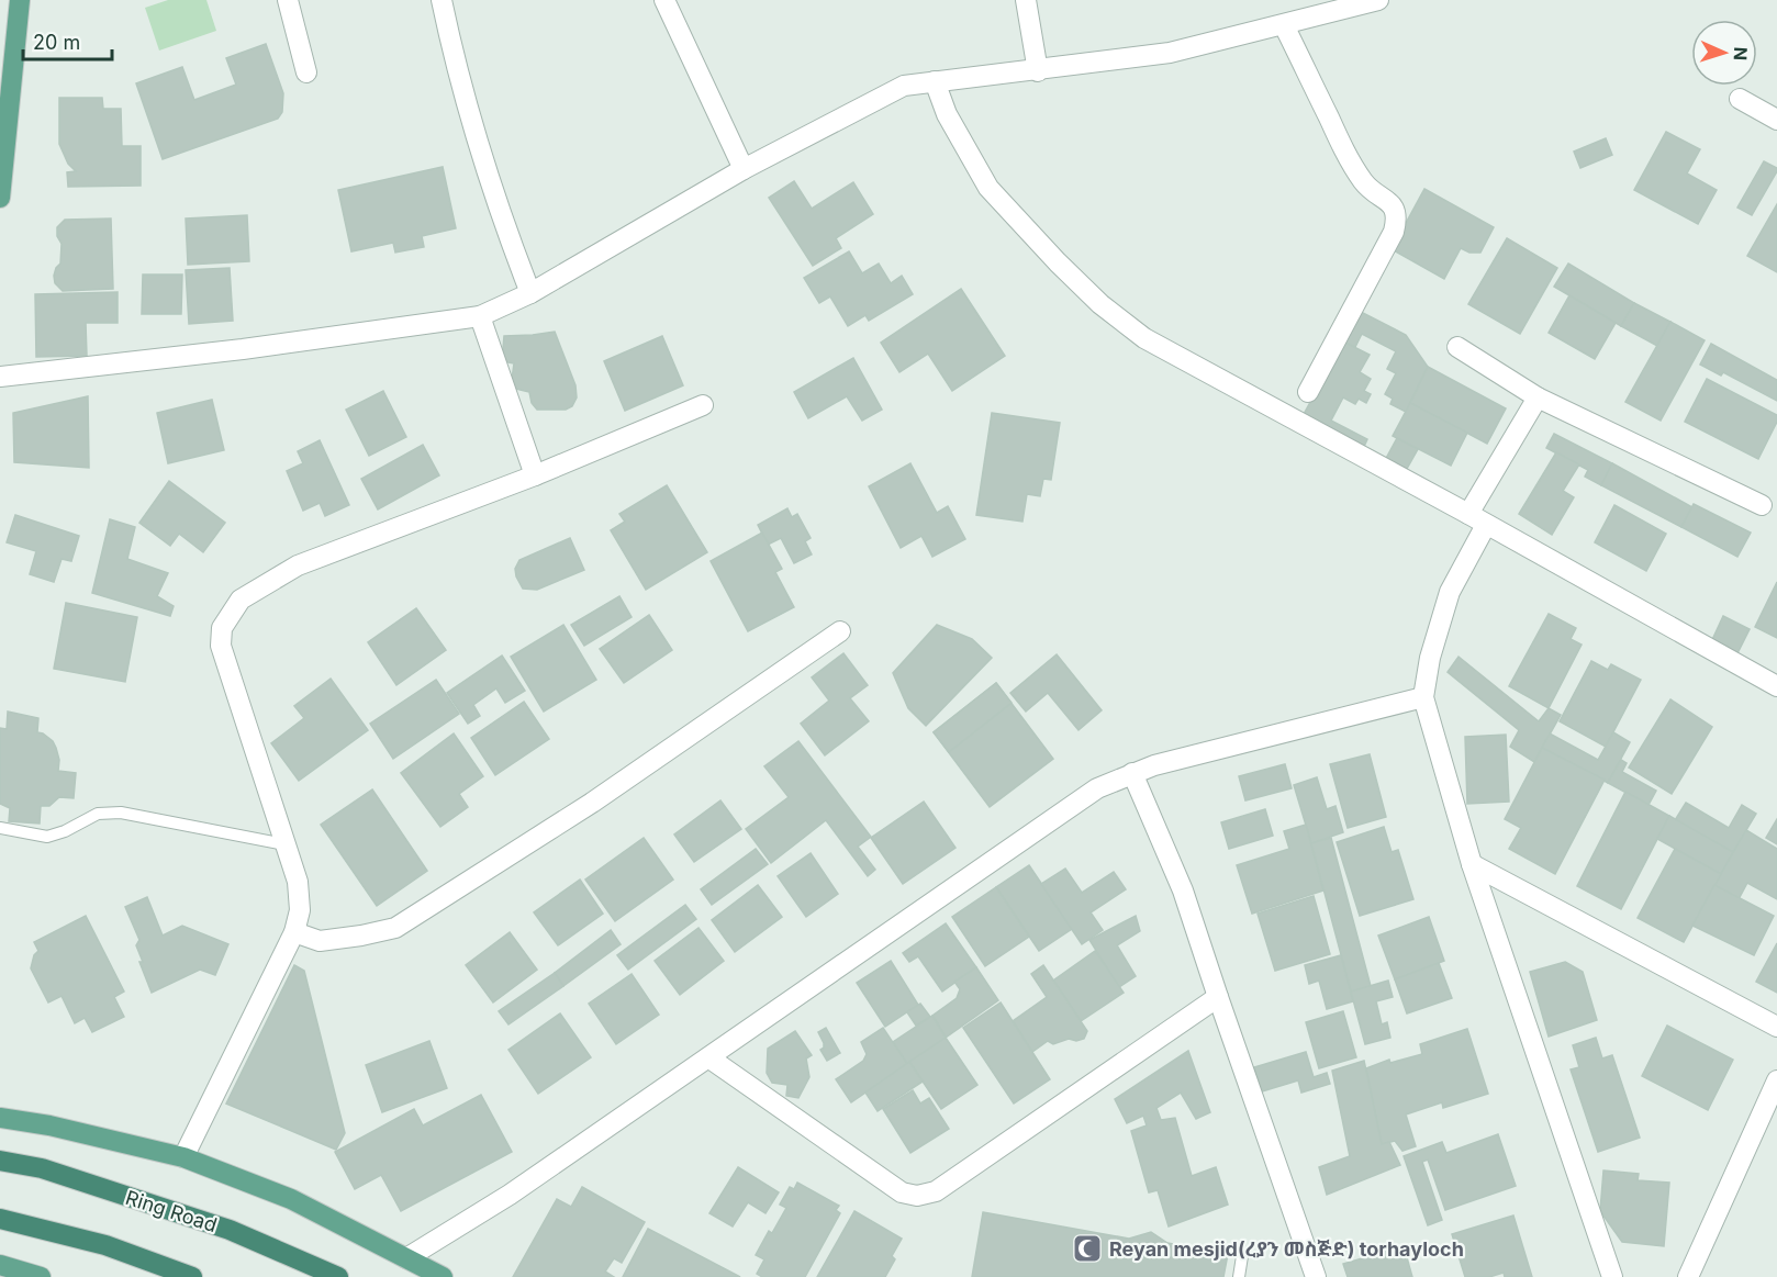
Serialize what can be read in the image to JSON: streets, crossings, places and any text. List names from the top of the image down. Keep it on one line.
{"streets":{"highway":["Ring Road"]},"places":{"mosque":["Reyan mesjid(ረያን መስጅድ) torhayloch"]},"scale_bar":"20 m","north":"right"}
